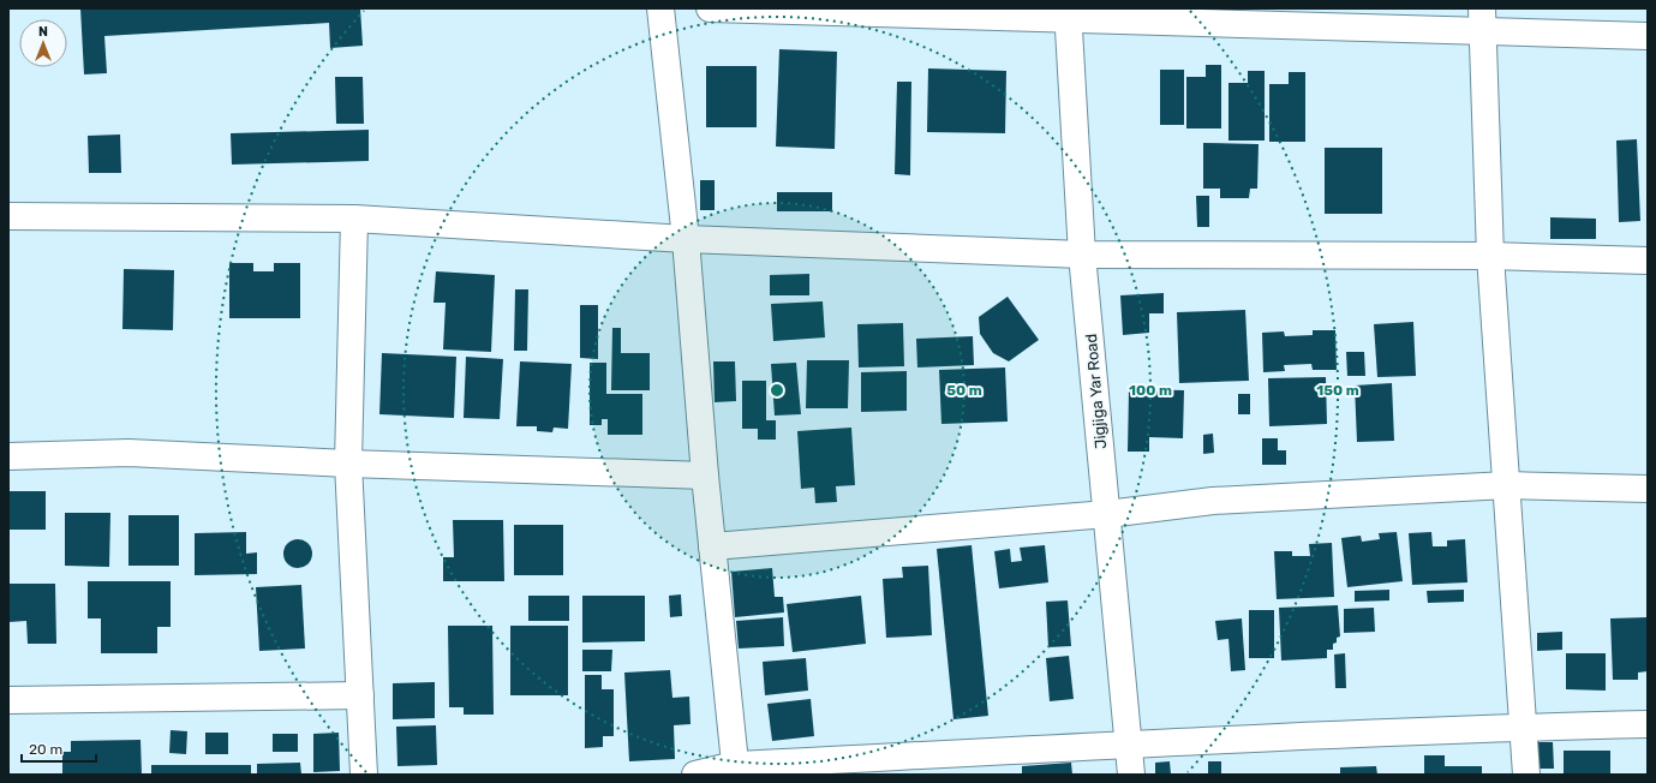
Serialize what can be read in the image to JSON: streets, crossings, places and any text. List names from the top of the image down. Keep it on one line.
{"streets":{"street":["Jigjiga Yar Road"]},"scale_bar":"20 m","north":"top","rings":["50 m","100 m","150 m"]}
